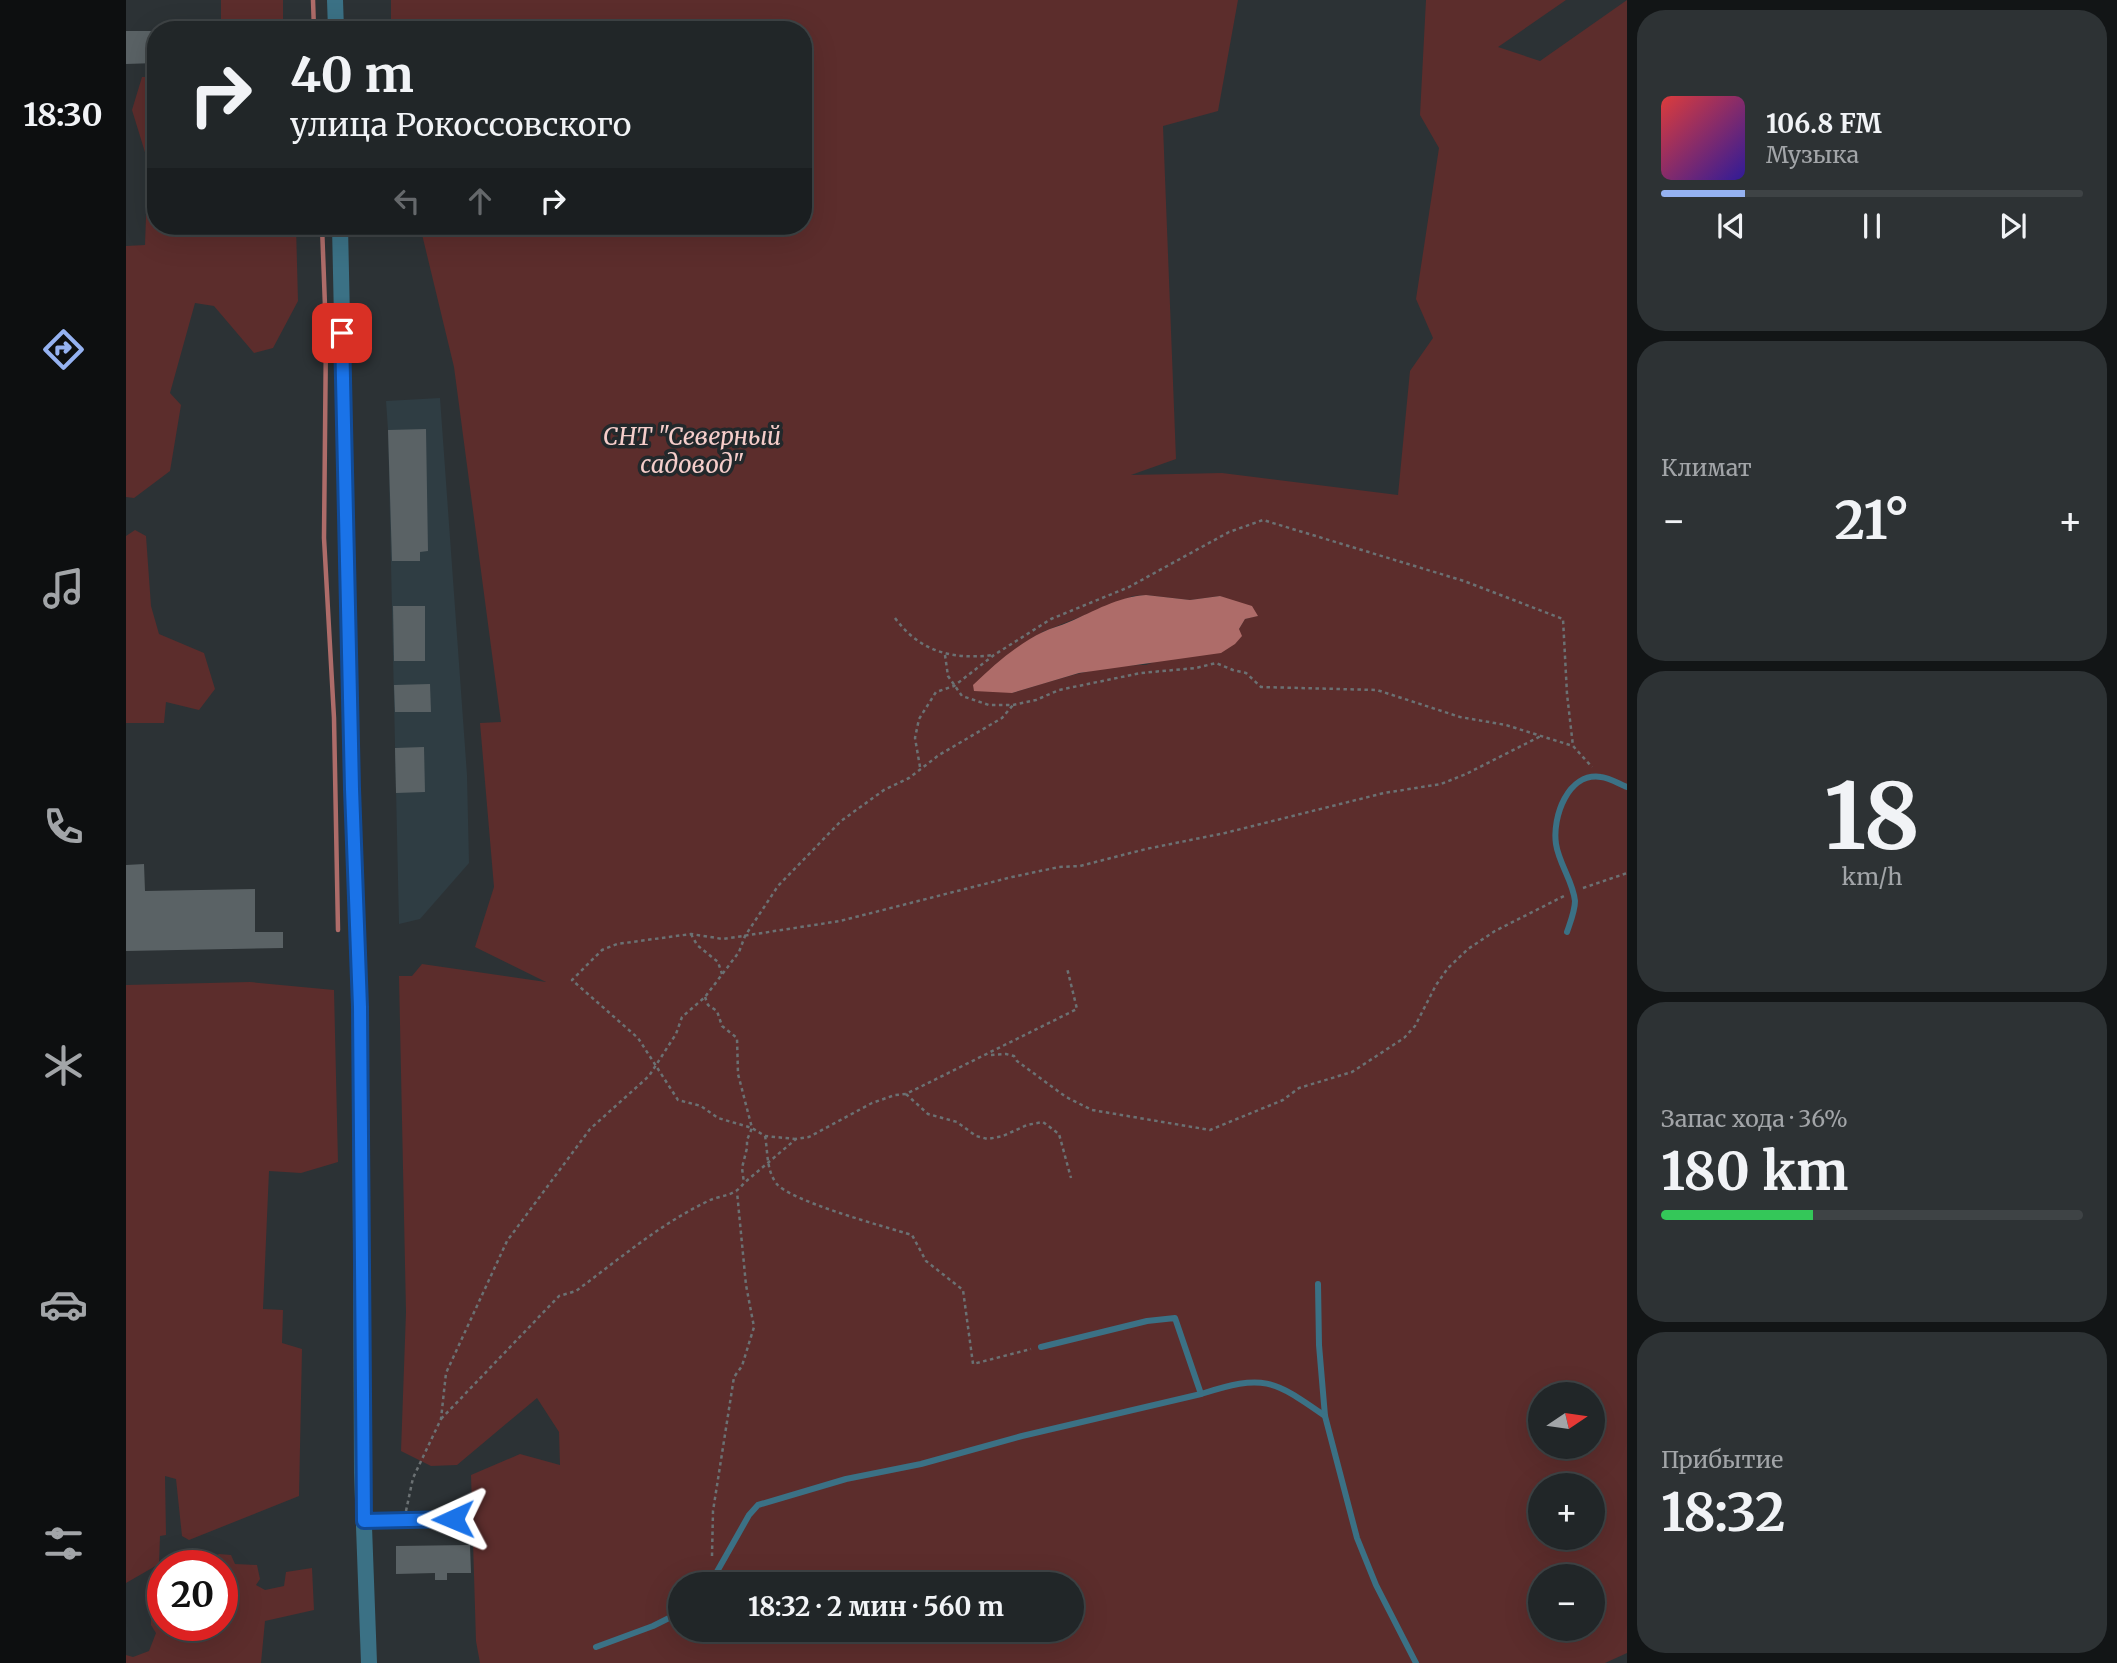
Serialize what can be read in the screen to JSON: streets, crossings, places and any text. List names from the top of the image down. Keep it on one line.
{"parks":["СНТ \"Северный садовод\""],"north":"right","page":{"tabs":"18:30","turn":["40 m","улица Рокоссовского"],"song":["106.8 FM","Музыка"],"tile":["Климат",["18","km/h"],["Запас хода · 36%","180 km"],["Прибытие","18:32"]],"heat":["−","21°","+"],"map_buttons":["+","−"],"limit":"20","trip":"18:32 · 2 мин · 560 m"}}
